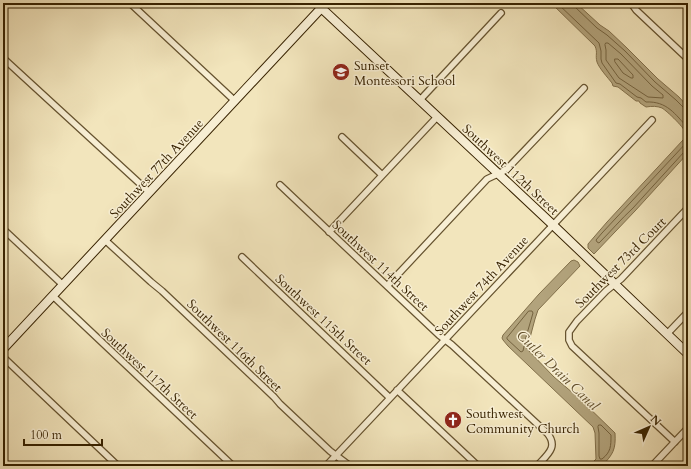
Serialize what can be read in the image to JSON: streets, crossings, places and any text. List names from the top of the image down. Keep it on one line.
{"streets":{"main road":["Southwest 77th Avenue","Southwest 112th Street"],"street":["Southwest 73rd Court","Southwest 114th Street","Southwest 74th Avenue","Southwest 115th Street","Southwest 116th Street","Southwest 117th Street"]},"crossings":[["Southwest 77th Avenue","Southwest 112th Street"],["Southwest 77th Avenue","Southwest 116th Street"],["Southwest 77th Avenue","Southwest 117th Street"],["Southwest 112th Street","Southwest 73rd Court"],["Southwest 112th Street","Southwest 74th Avenue"],["Southwest 114th Street","Southwest 74th Avenue"],["Southwest 74th Avenue","Southwest 115th Street"],["Southwest 74th Avenue","Southwest 116th Street"]],"water":["Cutler Drain Canal"],"places":{"school or university":["Sunset Montessori School"],"church":["Southwest Community Church"]},"scale_bar":"100 m","north":"top right"}
